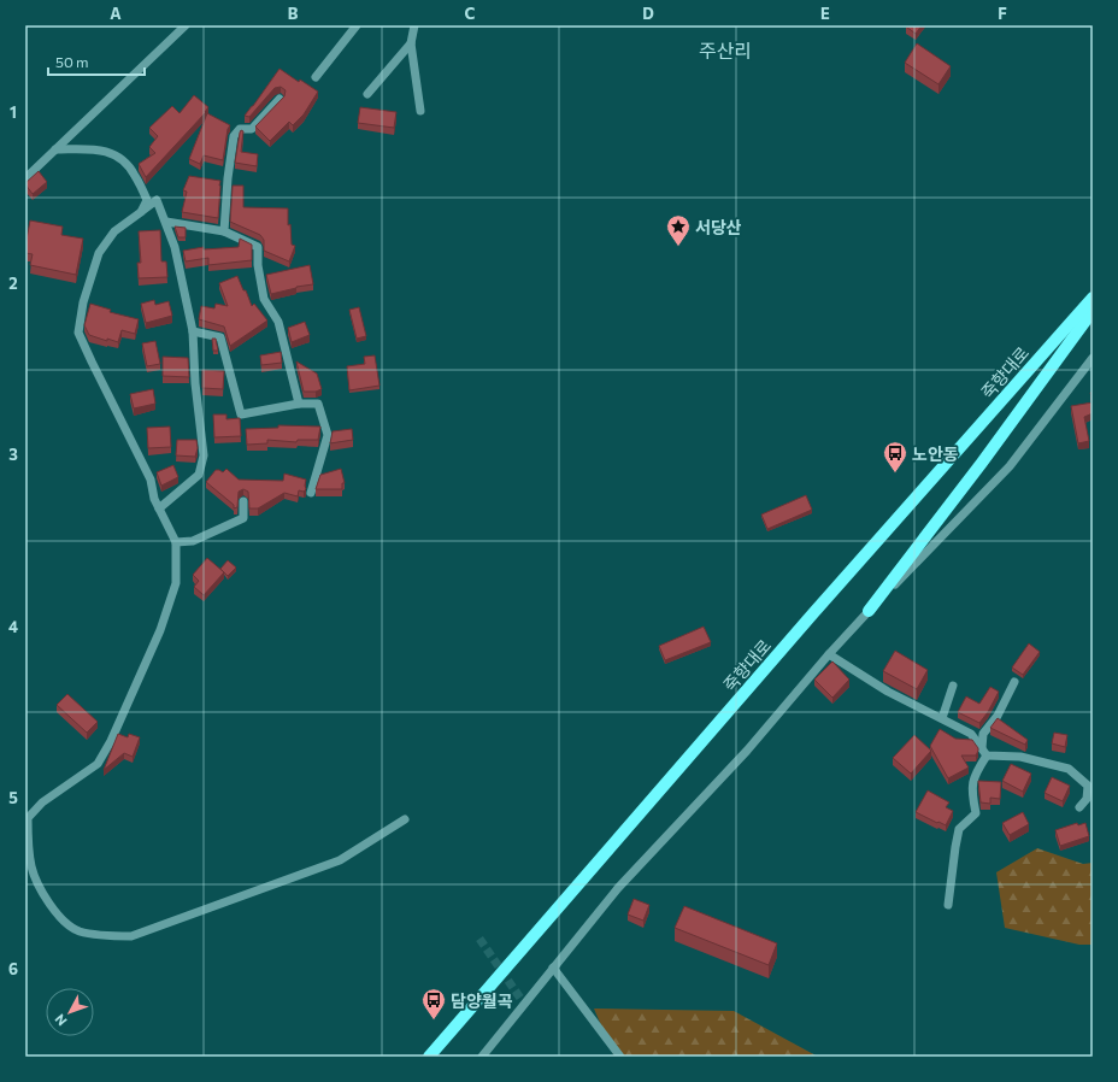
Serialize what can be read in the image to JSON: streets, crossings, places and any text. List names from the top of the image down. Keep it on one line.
{"streets":{"main road":["죽향대로"]},"districts":["주산리"],"places":{"place":["서당산"],"bus stop":["노안동","담양월곡"]},"scale_bar":"50 m","north":"bottom left","grid":{"columns":["A","B","C","D","E","F"],"rows":["1","2","3","4","5","6"]}}
